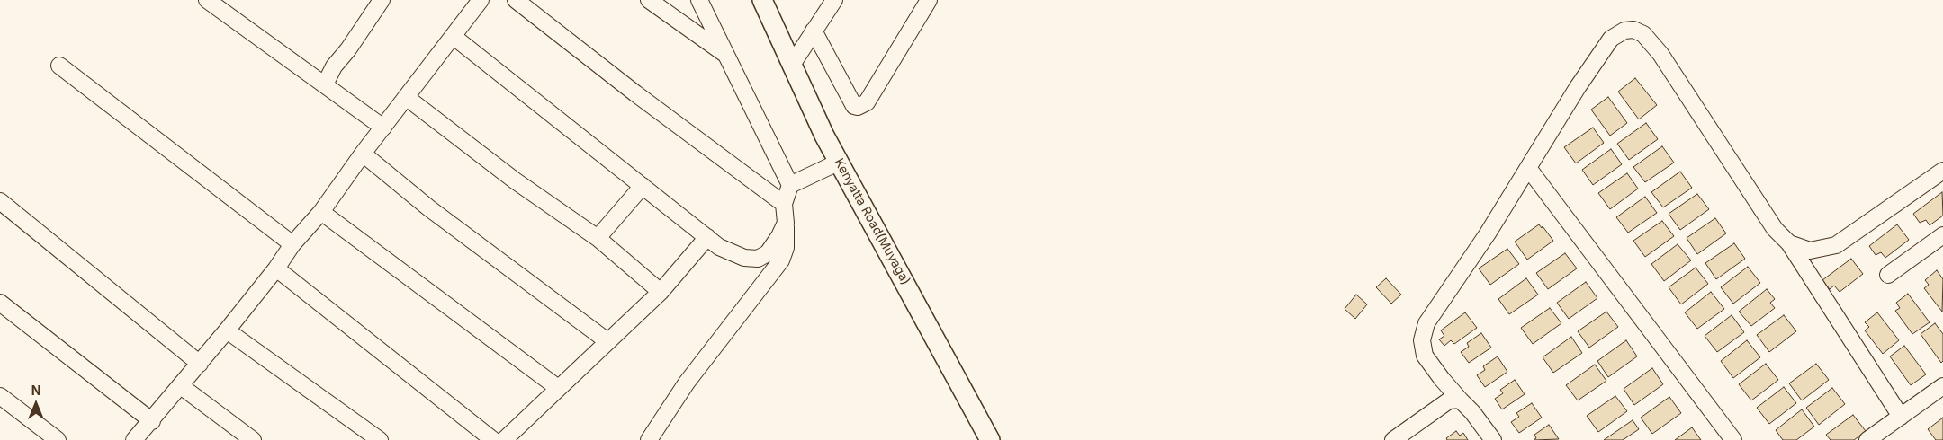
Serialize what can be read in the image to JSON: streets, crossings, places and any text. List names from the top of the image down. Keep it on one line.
{"streets":{"main road":["Kenyatta Road(Muyaga)"]},"north":"top"}
